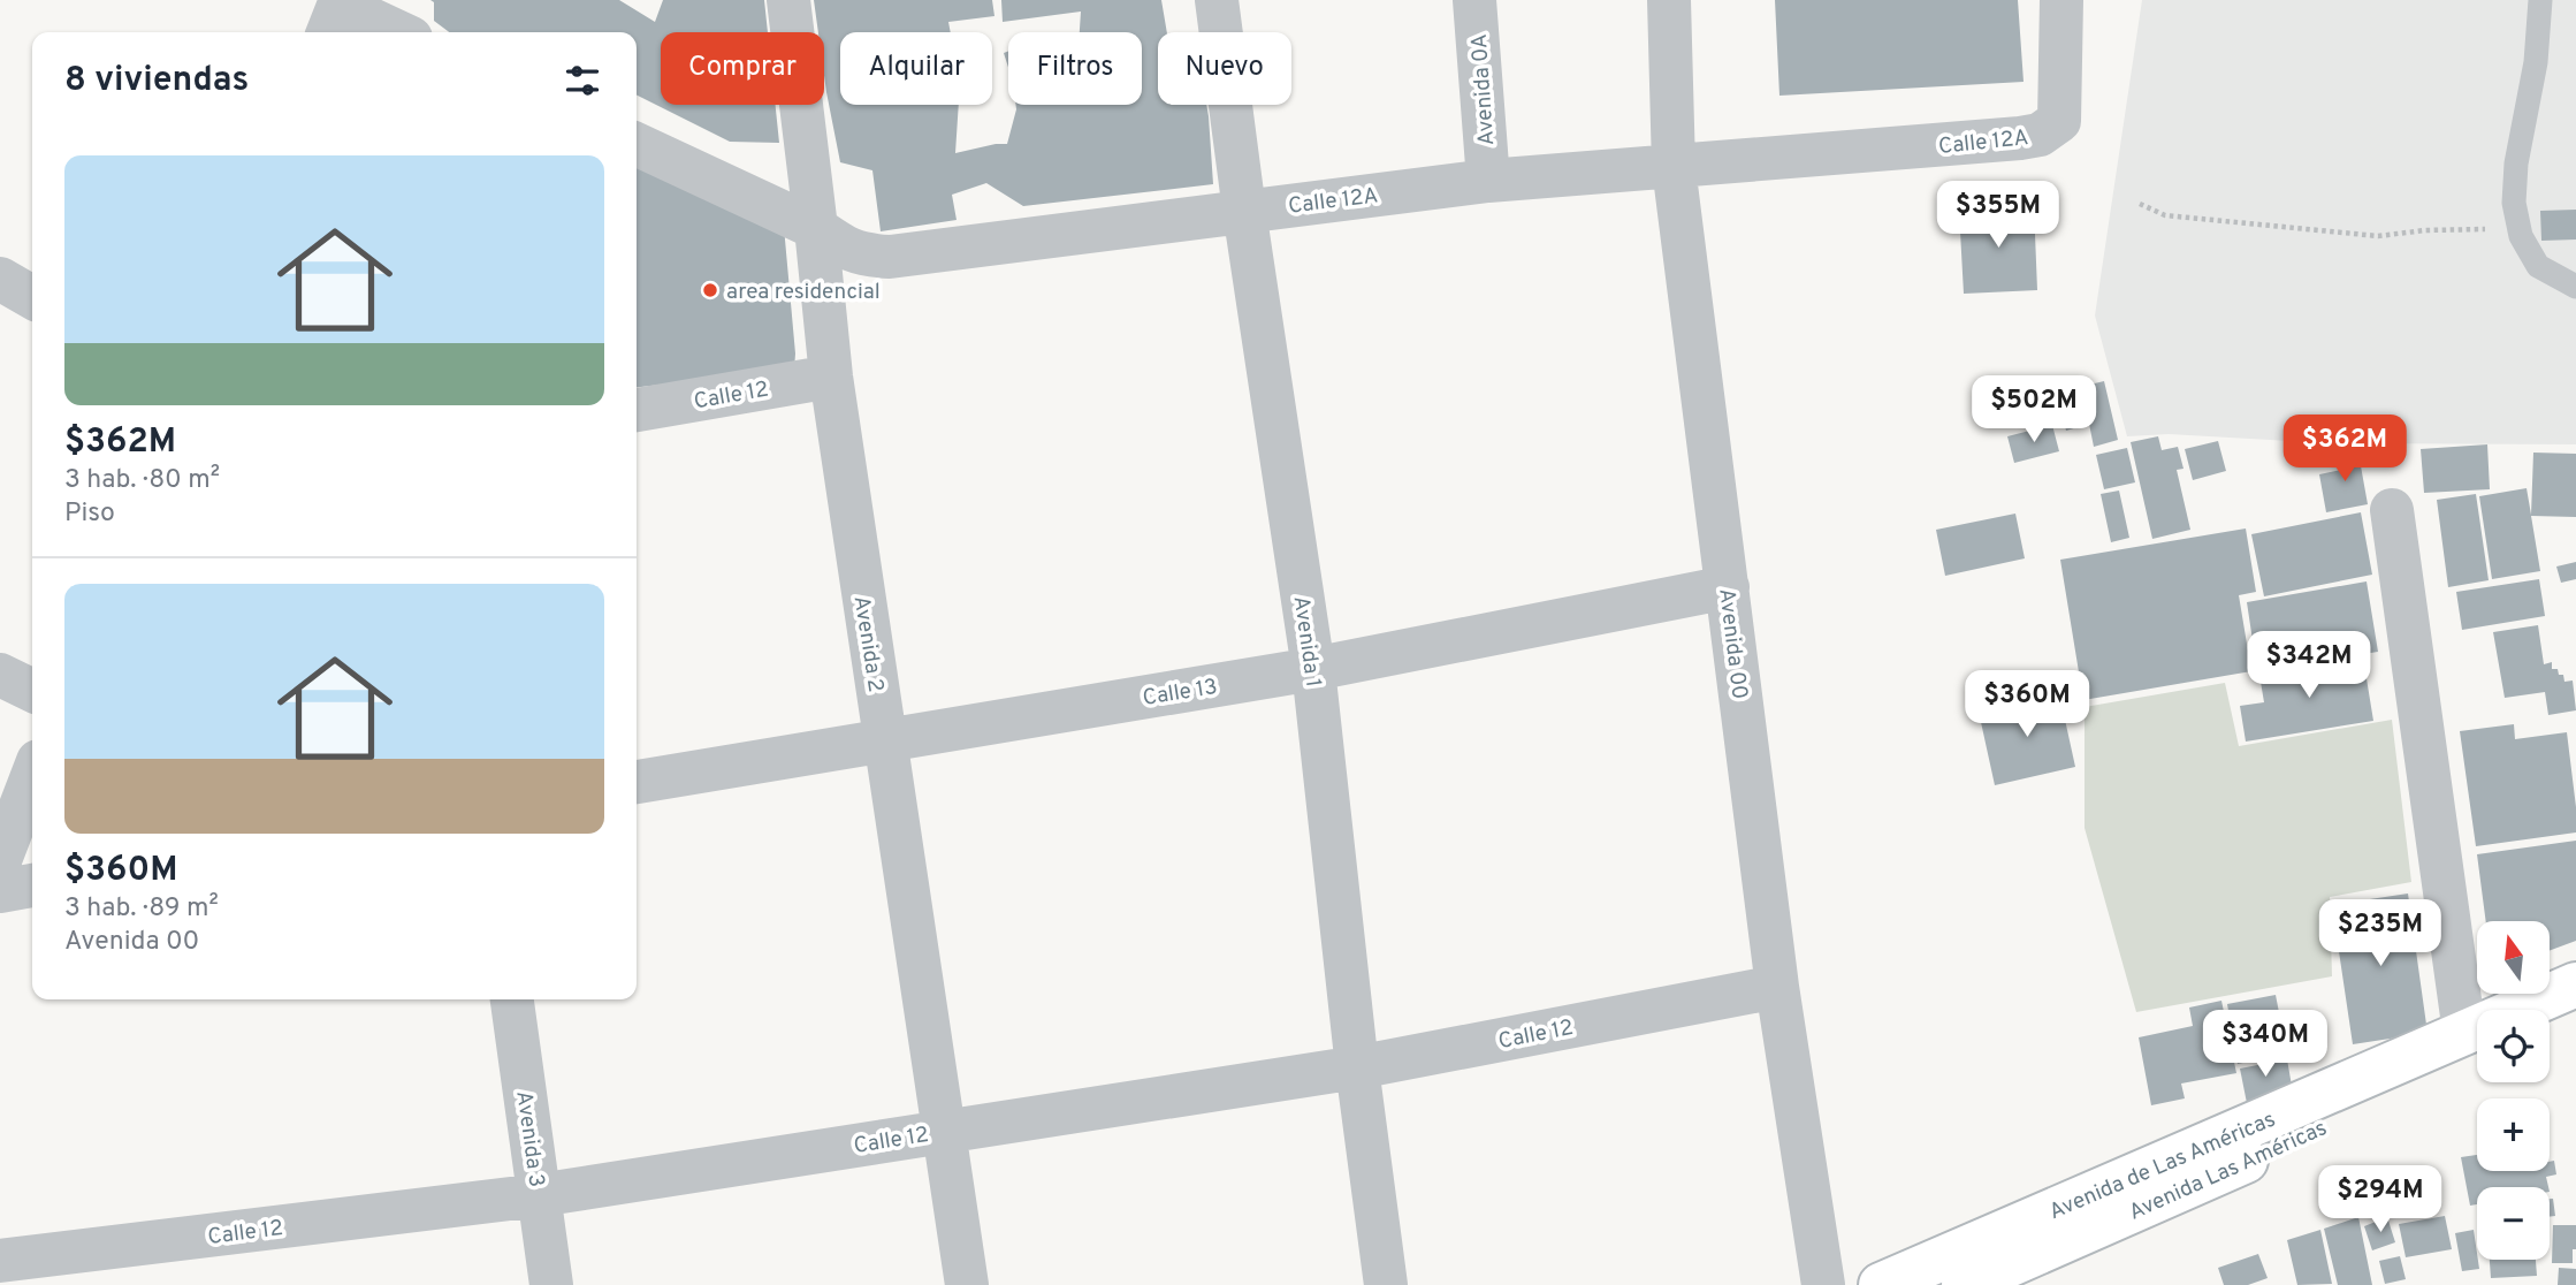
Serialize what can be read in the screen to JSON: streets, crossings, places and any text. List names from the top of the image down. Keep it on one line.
{"streets":{"main road":["Avenida de Las Américas","Avenida Las Américas"],"street":["Avenida 0A","Calle 12A","Calle 12","Avenida 1","Avenida 2","Avenida 00","Calle 13","Avenida 3"]},"crossings":[["Avenida 0A","Calle 12A"],["Calle 12A","Avenida 1"],["Calle 12A","Avenida 2"],["Calle 12A","Avenida 00"],["Calle 12","Avenida 1"],["Calle 12","Avenida 2"],["Calle 12","Avenida 00"],["Calle 12","Avenida 3"],["Avenida 1","Calle 13"],["Avenida 2","Calle 13"],["Avenida 00","Calle 13"]],"places":["area residencial"],"north":"top","page":{"chip":["Comprar","Alquilar","Filtros","Nuevo"],"heading":"8 viviendas","list":[{"name":"$362M","note":"3 hab. · 80 m² · Piso"},{"name":"$360M","note":"3 hab. · 89 m² · Avenida 00"}],"price":["$355M","$502M","$362M","$342M","$360M","$235M","$340M","$294M"],"map_buttons":["+","−"]}}
